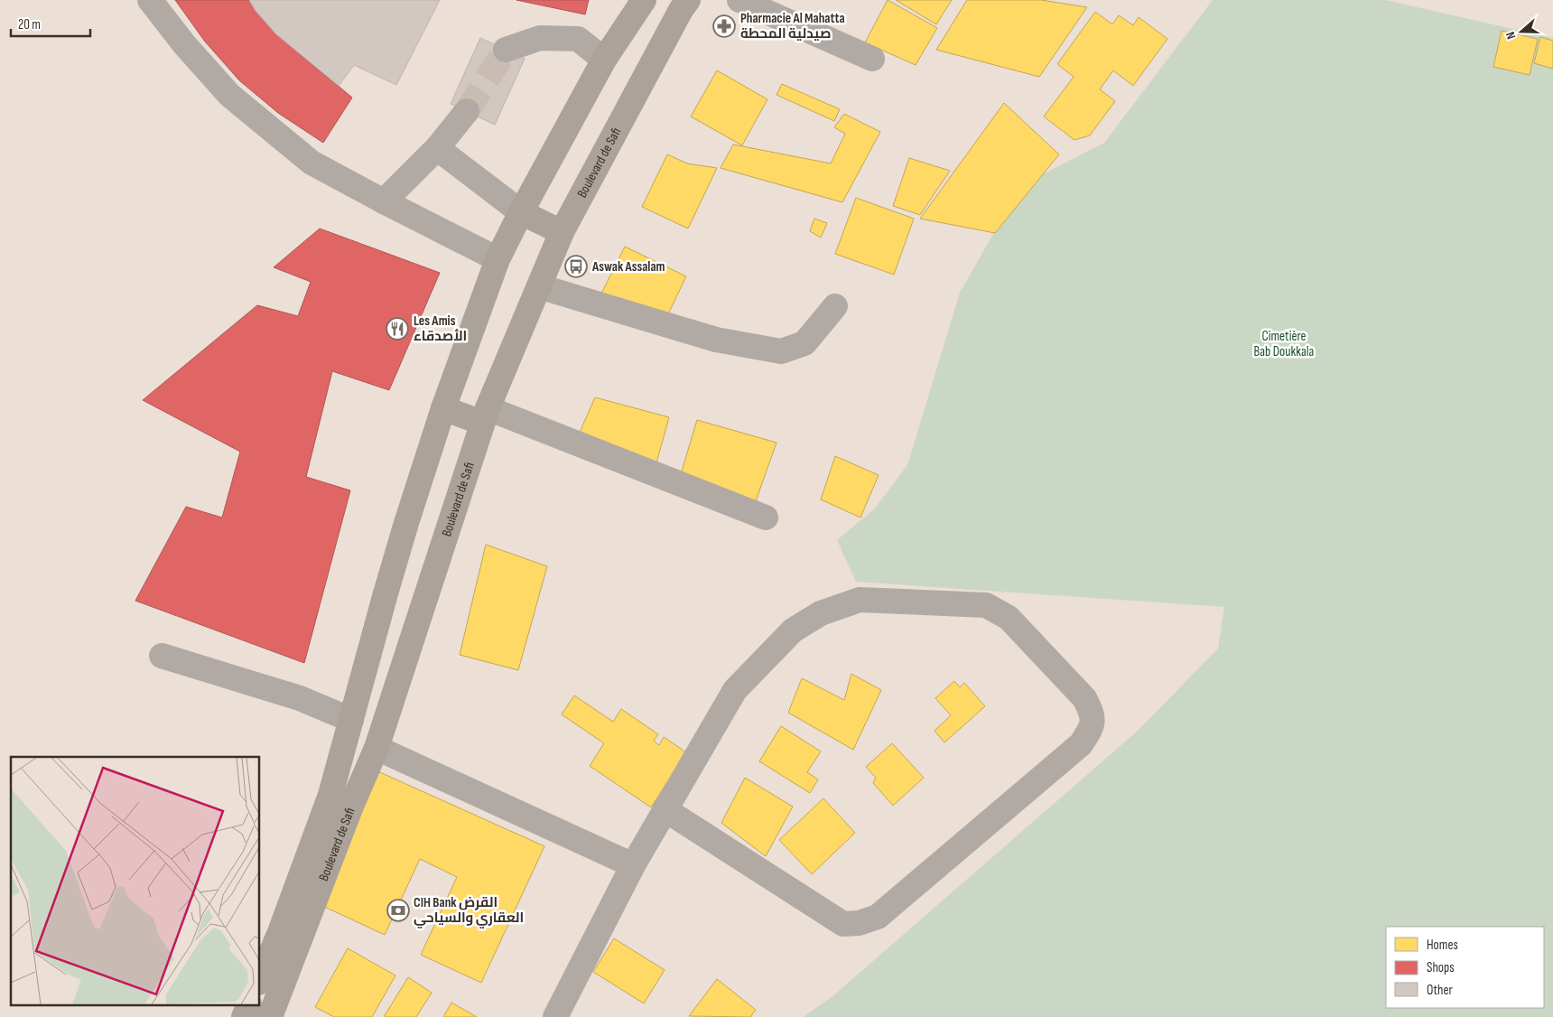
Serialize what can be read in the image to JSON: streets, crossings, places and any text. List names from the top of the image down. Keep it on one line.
{"streets":{"main road":["Boulevard de Safi"]},"parks":["Cimetière Bab Doukkala"],"places":{"pharmacy":["Pharmacie Al Mahatta صيدلية المحطة"],"bus stop":["Aswak Assalam"],"restaurant":["Les Amis الأصدقاء"],"bank":["CIH Bank القرض العقاري والسياحي"]},"legend":["Homes","Shops","Other"],"scale_bar":"20 m","north":"left"}
